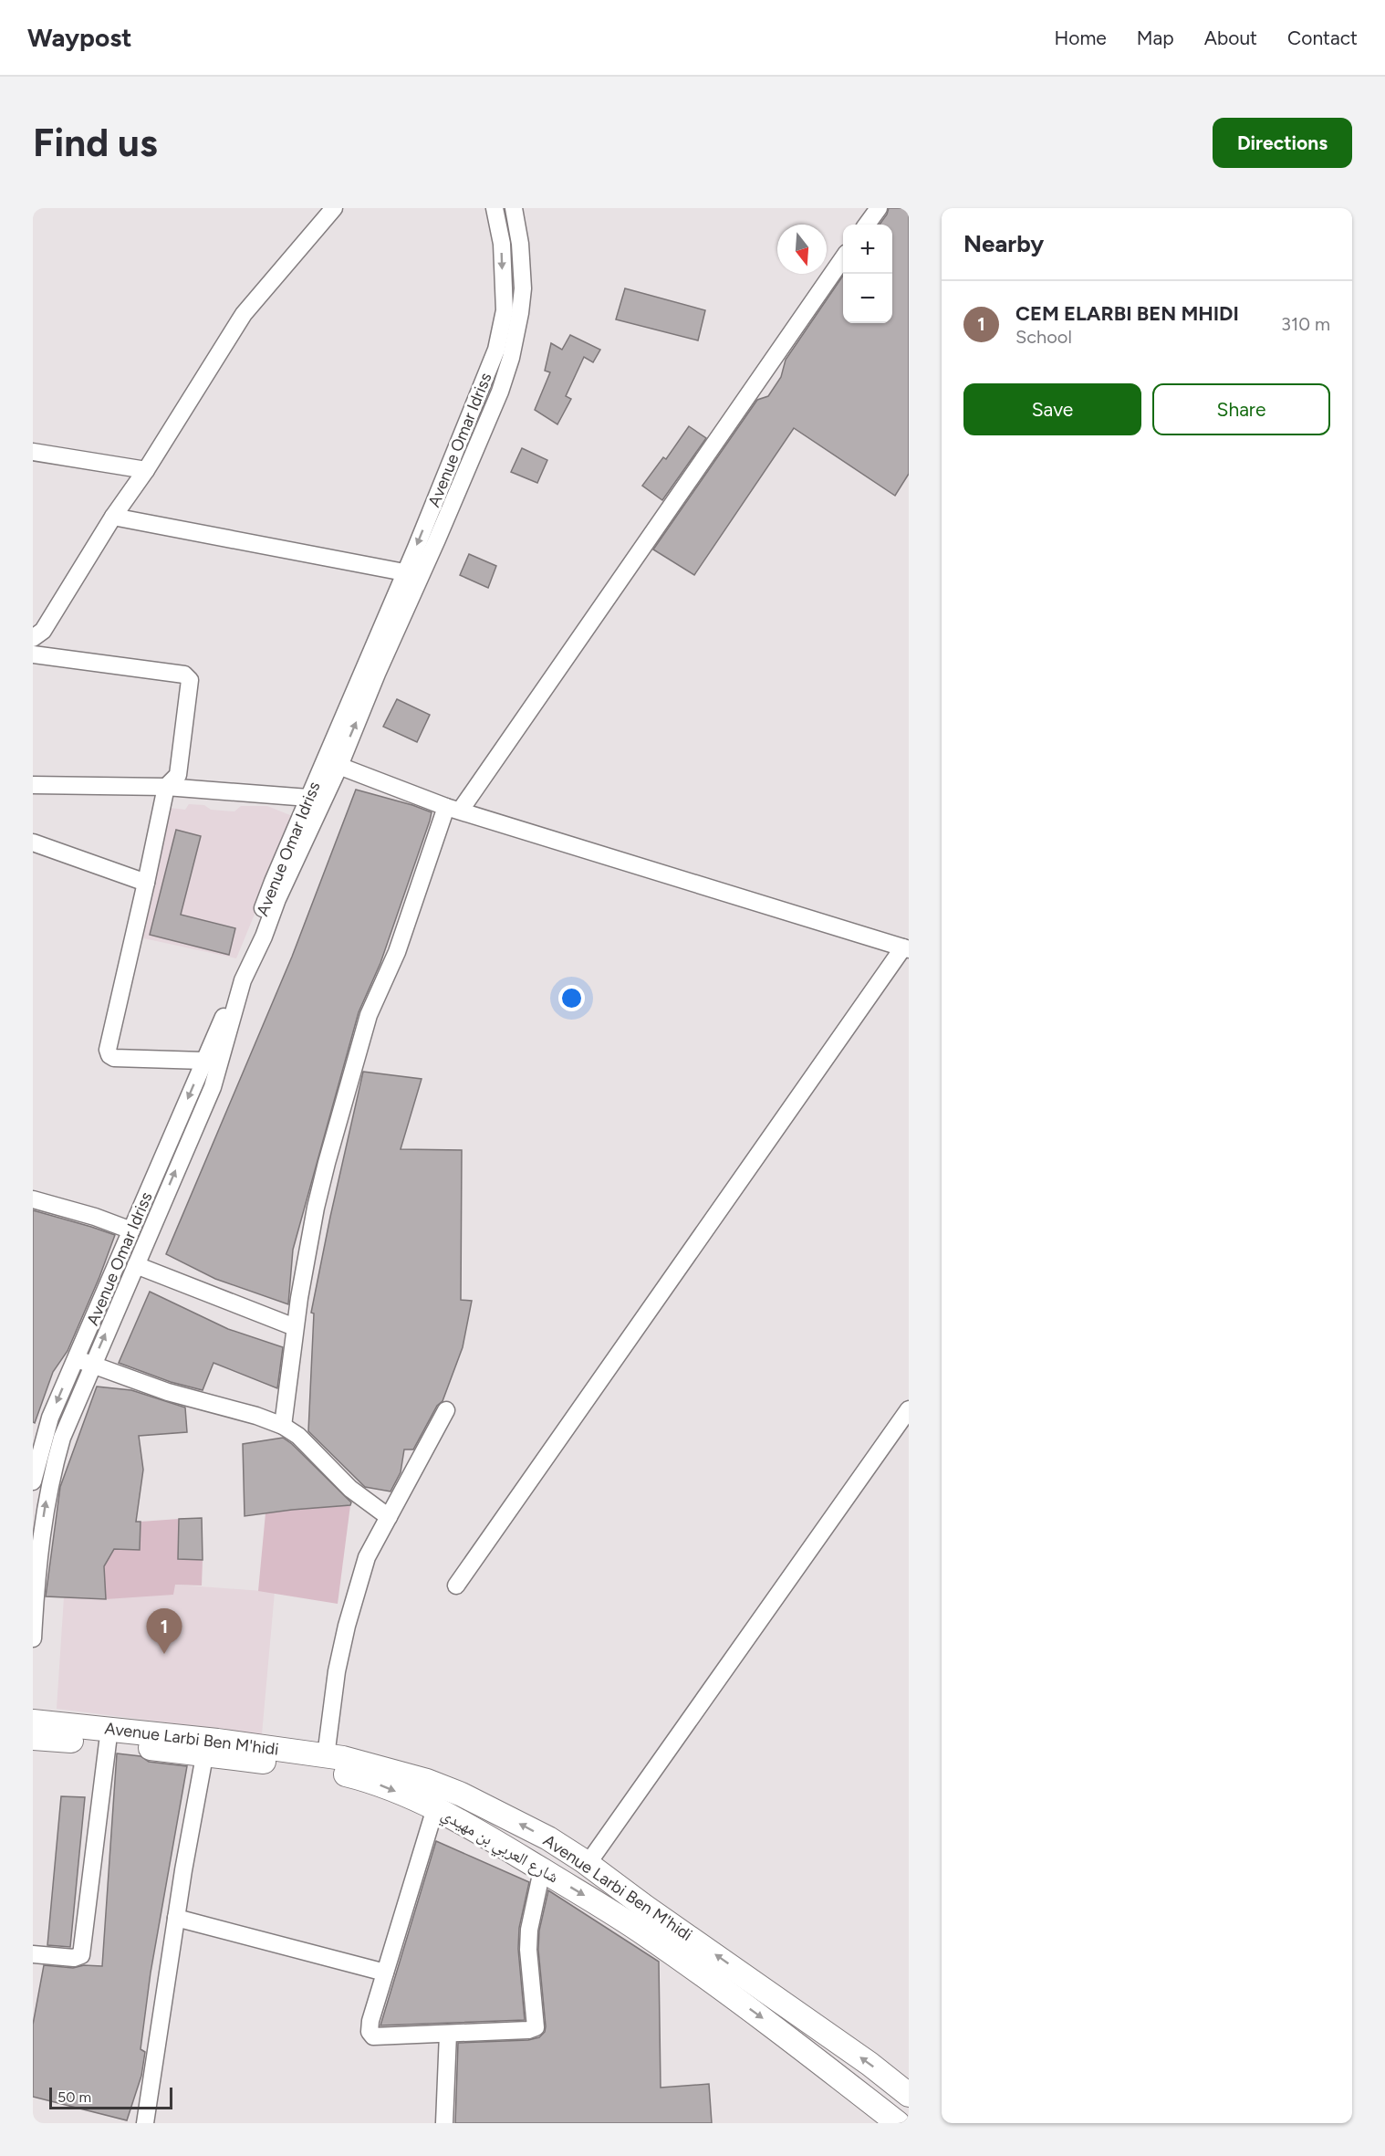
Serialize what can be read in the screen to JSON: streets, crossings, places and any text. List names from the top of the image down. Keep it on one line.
{"streets":{"main road":["Avenue Larbi Ben M'hidi","شارع العربي بن مهيدي"],"street":["Avenue Omar Idriss"]},"one_way":["Avenue Larbi Ben M'hidi","شارع العربي بن مهيدي"],"scale_bar":"50 m","north":"bottom","page":{"header":"Waypost","nav":["Home","Map","About","Contact"],"buttons":["Directions",["Save","Share"]],"title":"Find us","heading":"Nearby","map_buttons":["+","−"],"list":[{"mark":"1","name":"CEM ELARBI BEN MHIDI","note":"School","value":"310 m"}],"pins":"1","scale":"50 m"}}
